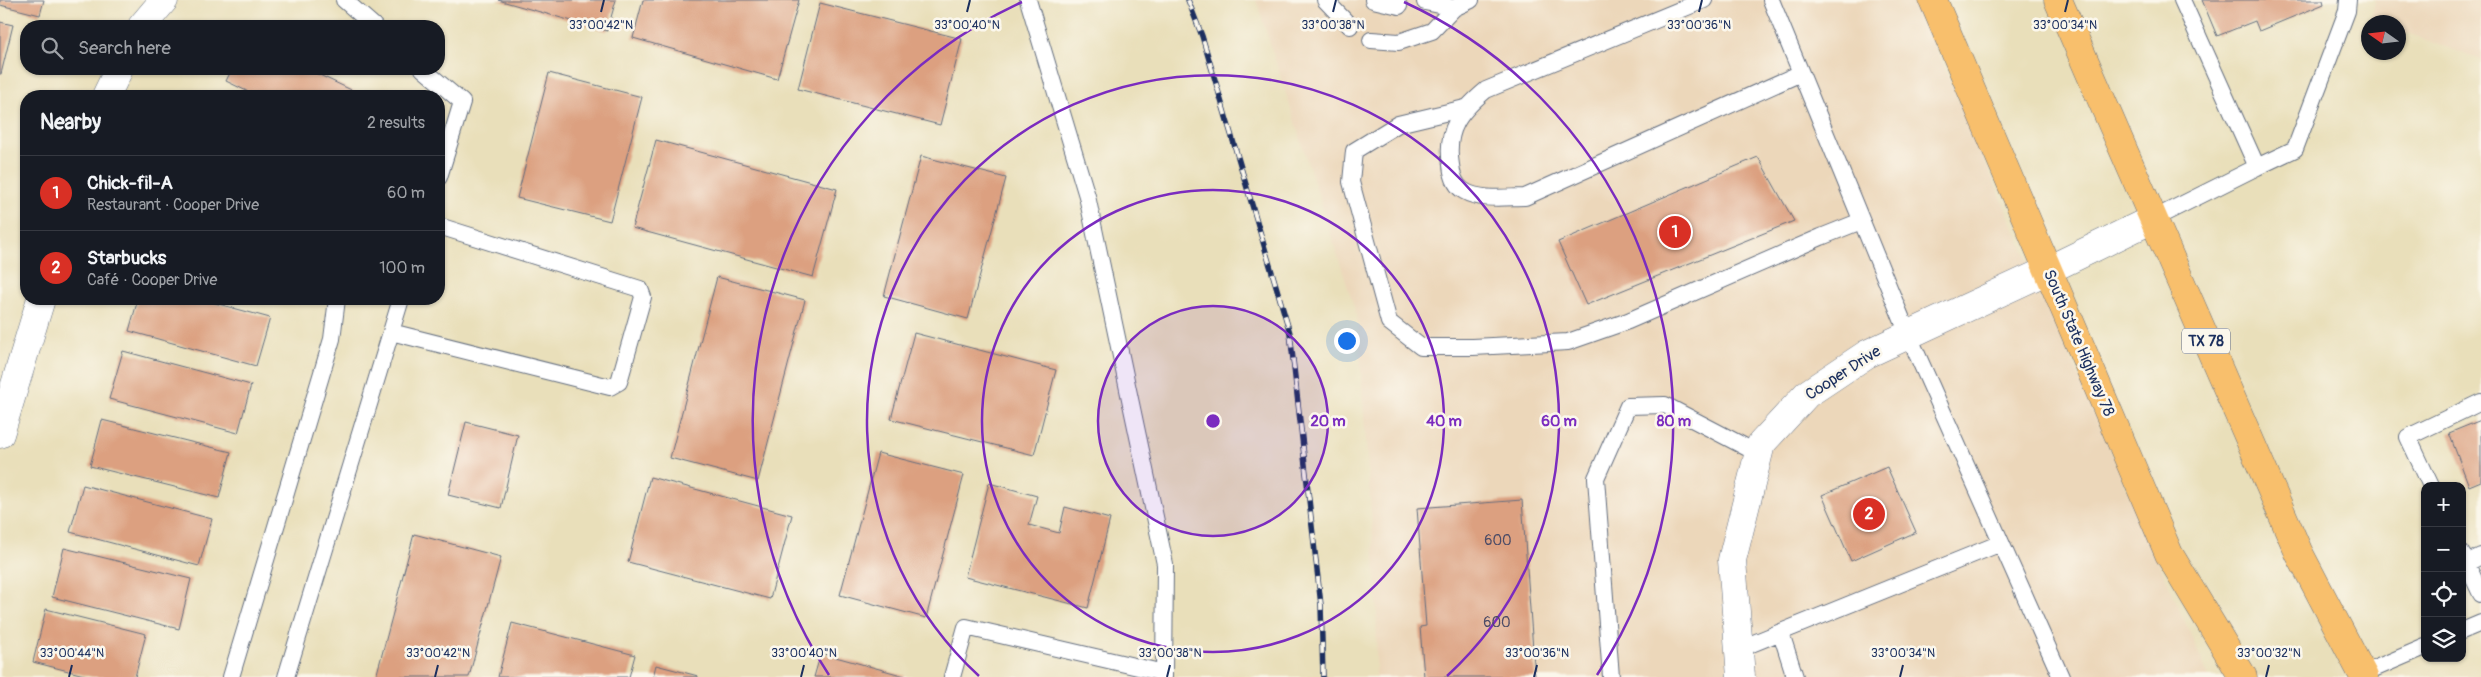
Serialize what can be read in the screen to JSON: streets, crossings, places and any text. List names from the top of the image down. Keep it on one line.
{"streets":{"main road":["TX 78","South State Highway 78"],"street":["Cooper Drive"]},"crossings":[["TX 78","Cooper Drive"],["South State Highway 78","Cooper Drive"]],"house_numbers":["600","600"],"north":"left","page":{"search":"Search here","heading":["Nearby","2 results"],"list":[{"mark":"1","name":"Chick-fil-A","note":"Restaurant · Cooper Drive","value":"60 m"},{"mark":"2","name":"Starbucks","note":"Café · Cooper Drive","value":"100 m"}],"pins":["1","2"],"map_buttons":["+","−"]},"coordinates":["33°00'42\"N","33°00'40\"N","33°00'38\"N","33°00'36\"N","33°00'34\"N","33°00'44\"N","33°00'32\"N"],"rings":["20 m","40 m","60 m","80 m"]}
